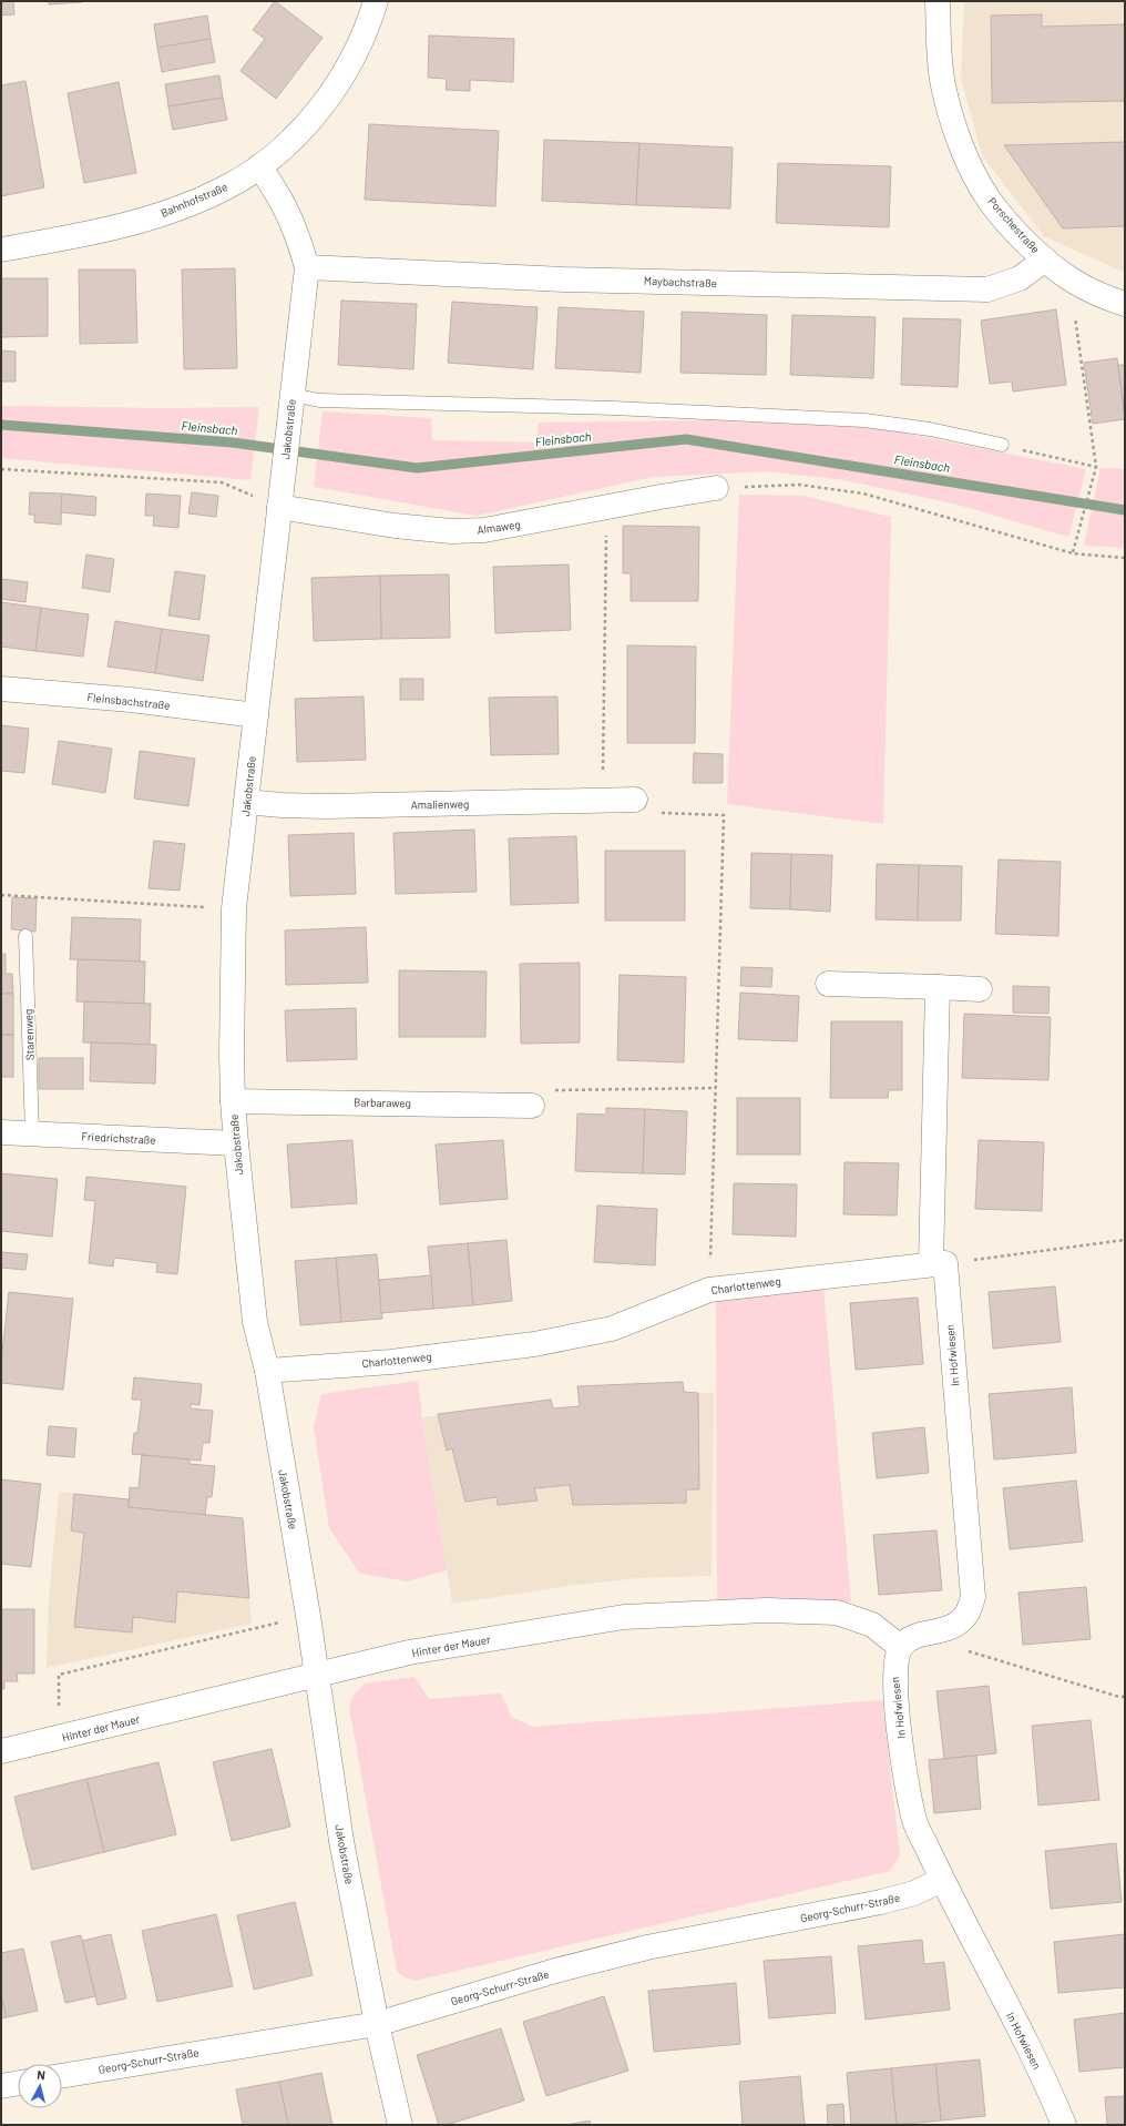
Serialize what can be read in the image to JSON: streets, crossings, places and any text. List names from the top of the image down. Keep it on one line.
{"streets":{"street":["Bahnhofstraße","Porschestraße","Maybachstraße","Jakobstraße","Almaweg","Fleinsbachstraße","Amalienweg","Barbaraweg","Friedrichstraße","Charlottenweg","In Hofwiesen","Hinter der Mauer","Georg-Schurr-Straße"],"lane":["Starenweg"]},"crossings":[["Bahnhofstraße","Jakobstraße"],["Porschestraße","Maybachstraße"],["Maybachstraße","Jakobstraße"],["Jakobstraße","Almaweg"],["Jakobstraße","Fleinsbachstraße"],["Jakobstraße","Amalienweg"],["Jakobstraße","Barbaraweg"],["Jakobstraße","Friedrichstraße"],["Jakobstraße","Charlottenweg"],["Jakobstraße","Hinter der Mauer"],["Jakobstraße","Georg-Schurr-Straße"],["Starenweg","Friedrichstraße"],["Charlottenweg","In Hofwiesen"],["In Hofwiesen","Hinter der Mauer"],["In Hofwiesen","Georg-Schurr-Straße"]],"water":["Fleinsbach"],"north":"top"}
